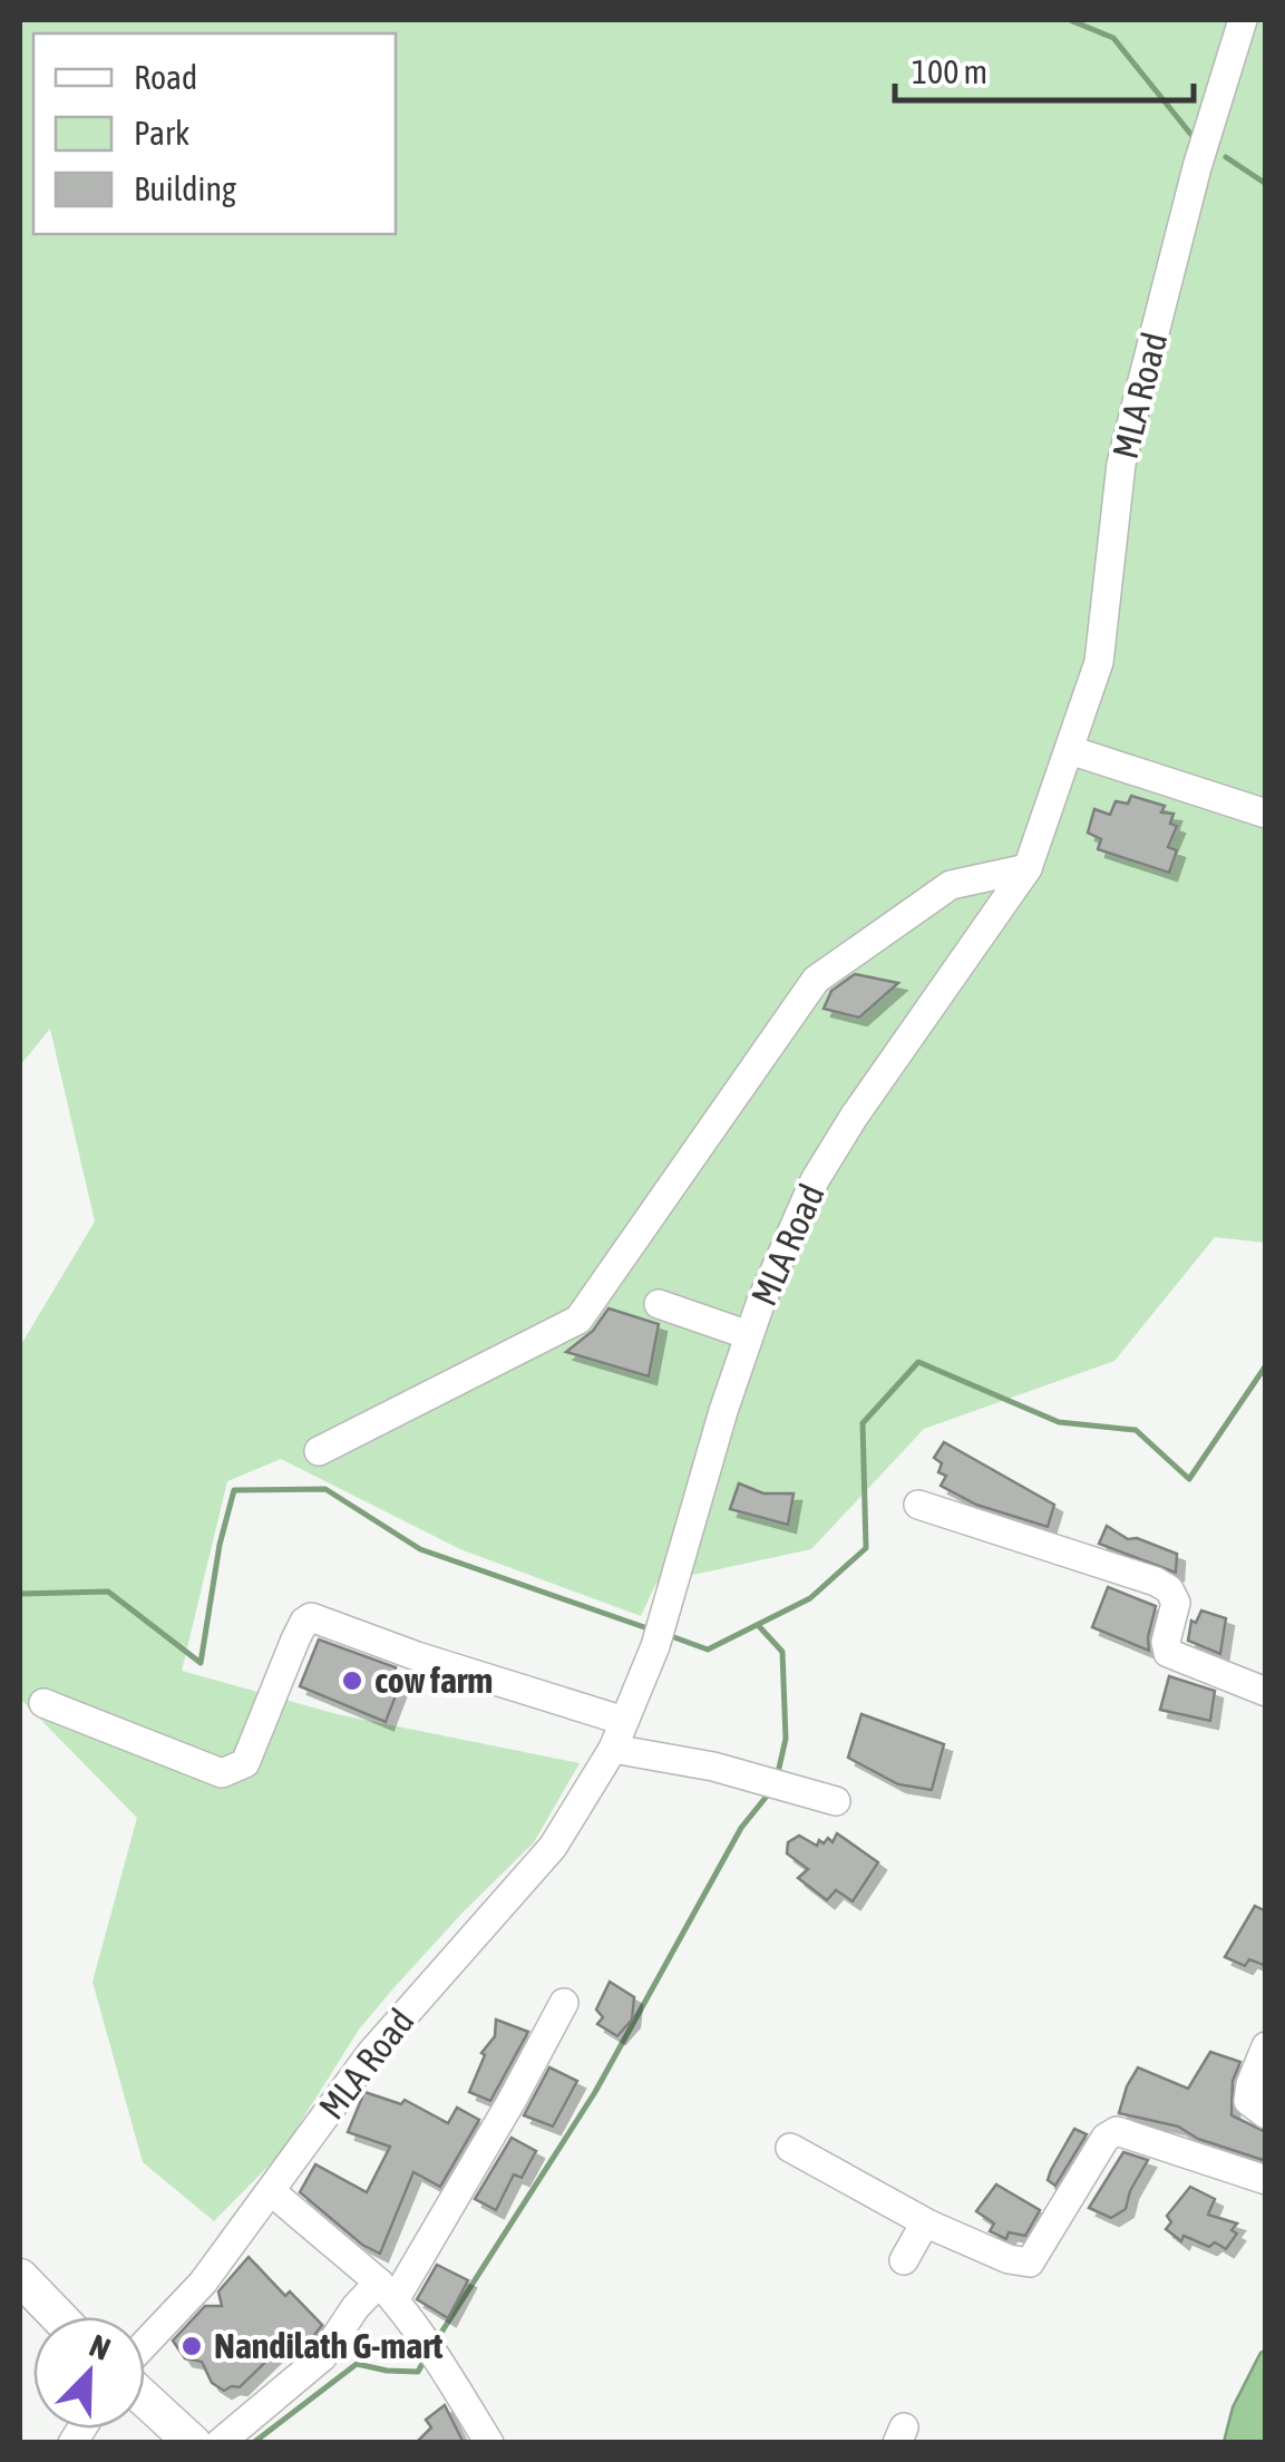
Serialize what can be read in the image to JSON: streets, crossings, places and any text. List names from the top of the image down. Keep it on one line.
{"streets":{"street":["MLA Road"]},"places":["cow farm","Nandilath G-mart"],"legend":["Road","Park","Building"],"scale_bar":"100 m","north":"top right"}
